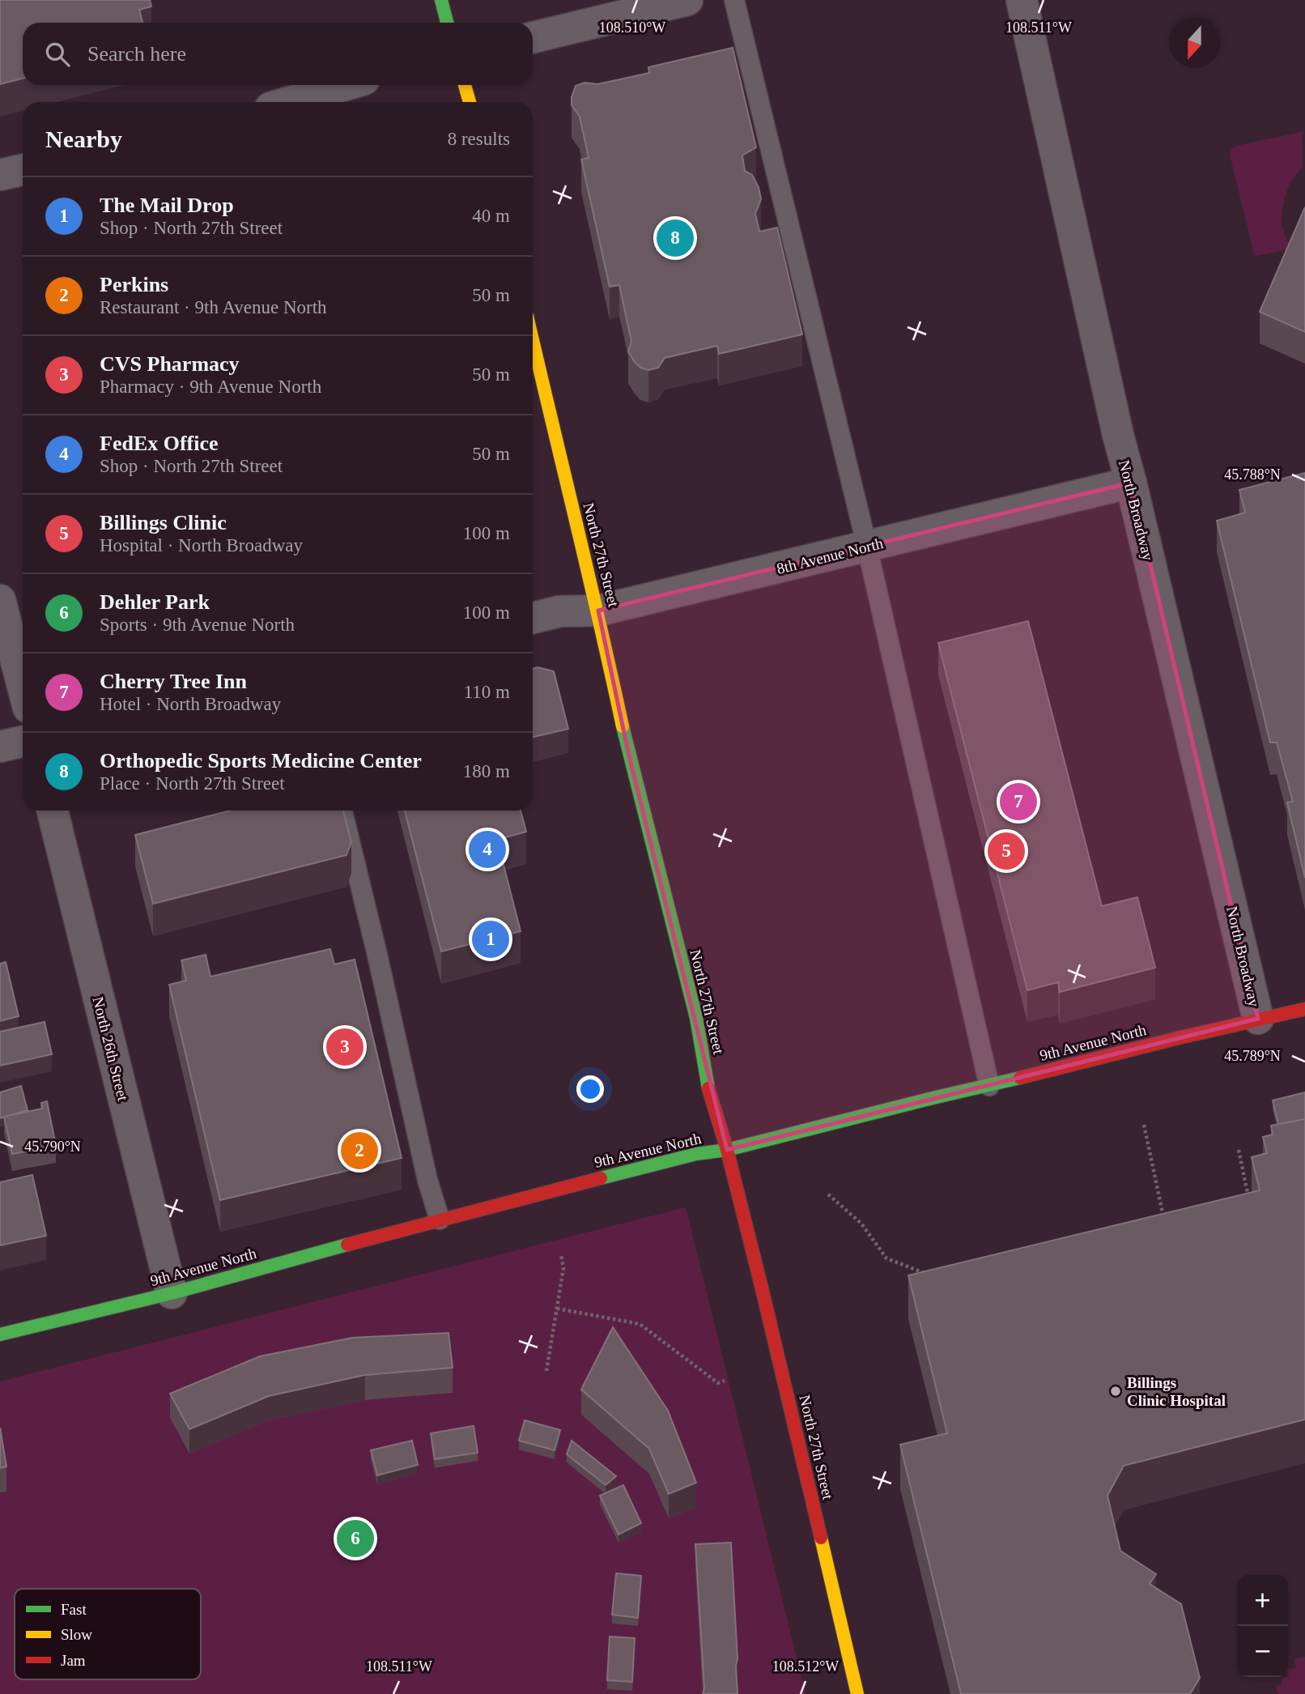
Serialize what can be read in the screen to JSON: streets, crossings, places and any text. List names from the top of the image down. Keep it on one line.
{"streets":{"main road":["North 27th Street","9th Avenue North"],"street":["North Broadway","8th Avenue North","North 26th Street"]},"crossings":[["North Broadway","8th Avenue North"],["North Broadway","9th Avenue North"],["North 27th Street","8th Avenue North"],["North 27th Street","9th Avenue North"],["9th Avenue North","North 26th Street"]],"places":["Billings Clinic Hospital"],"legend":["Fast","Slow","Jam"],"north":"bottom","page":{"search":"Search here","heading":["Nearby","8 results"],"list":[{"mark":"1","name":"The Mail Drop","note":"Shop · North 27th Street","value":"40 m"},{"mark":"2","name":"Perkins","note":"Restaurant · 9th Avenue North","value":"50 m"},{"mark":"3","name":"CVS Pharmacy","note":"Pharmacy · 9th Avenue North","value":"50 m"},{"mark":"4","name":"FedEx Office","note":"Shop · North 27th Street","value":"50 m"},{"mark":"5","name":"Billings Clinic","note":"Hospital · North Broadway","value":"100 m"},{"mark":"6","name":"Dehler Park","note":"Sports · 9th Avenue North","value":"100 m"},{"mark":"7","name":"Cherry Tree Inn","note":"Hotel · North Broadway","value":"110 m"},{"mark":"8","name":"Orthopedic Sports Medicine Center","note":"Place · North 27th Street","value":"180 m"}],"pins":["8","7","4","5","1","3","2","6"],"map_buttons":["+","−"]},"coordinates":["108.510°W","108.511°W","45.788°N","45.789°N","45.790°N","108.512°W"]}
